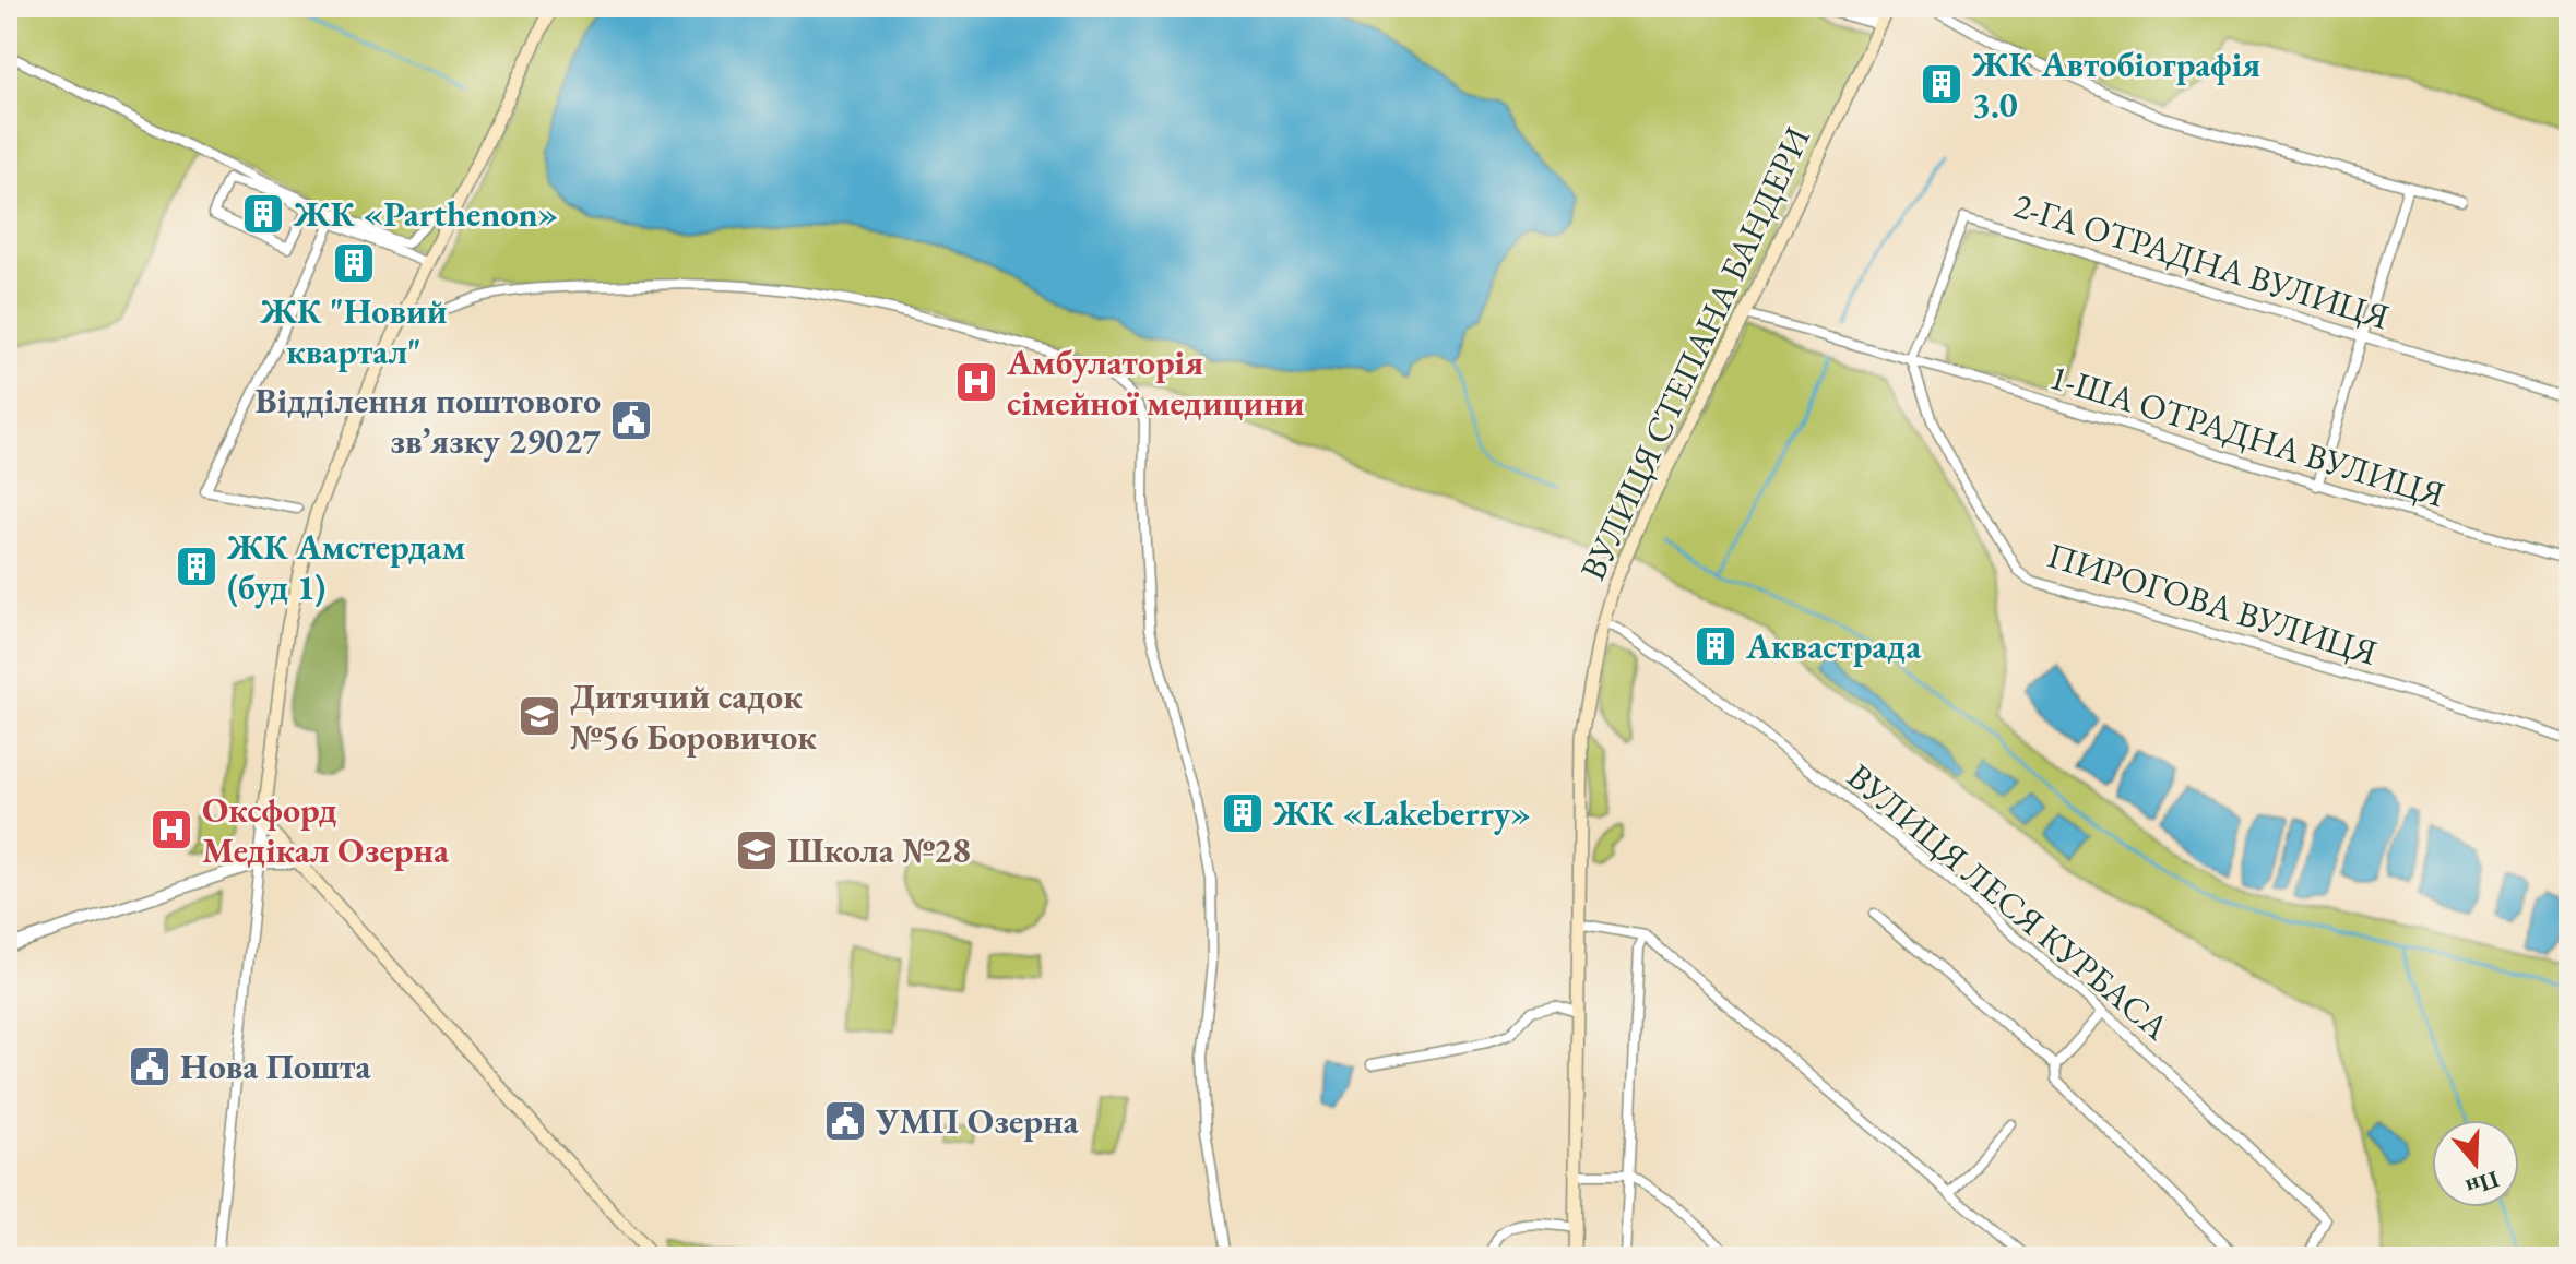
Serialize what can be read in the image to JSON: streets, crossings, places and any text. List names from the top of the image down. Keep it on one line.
{"streets":{"main road":["ВУЛИЦЯ СТЕПАНА БАНДЕРИ"],"street":["2-ГА ОТРАДНА ВУЛИЦЯ","1-ША ОТРАДНА ВУЛИЦЯ","ПИРОГОВА ВУЛИЦЯ","ВУЛИЦЯ ЛЕСЯ КУРБАСА"]},"crossings":[["2-ГА ОТРАДНА ВУЛИЦЯ","1-ША ОТРАДНА ВУЛИЦЯ"],["2-ГА ОТРАДНА ВУЛИЦЯ","ПИРОГОВА ВУЛИЦЯ"],["ВУЛИЦЯ СТЕПАНА БАНДЕРИ","1-ША ОТРАДНА ВУЛИЦЯ"],["ВУЛИЦЯ СТЕПАНА БАНДЕРИ","ВУЛИЦЯ ЛЕСЯ КУРБАСА"],["1-ША ОТРАДНА ВУЛИЦЯ","ПИРОГОВА ВУЛИЦЯ"]],"places":{"building":["ЖК Автобіографія 3.0","ЖК «Parthenon»","ЖК \"Новий квартал\"","ЖК Амстердам (буд 1)","Аквастрада","ЖК «Lakeberry»"],"hospital":["Амбулаторія сімейної медицини","Оксфорд Медікал Озерна"],"public building":["Відділення поштового зв’язку 29027","Нова Пошта","УМП Озерна"],"school or university":["Дитячий садок №56 Боровичок","Школа №28"]},"north":"bottom"}
